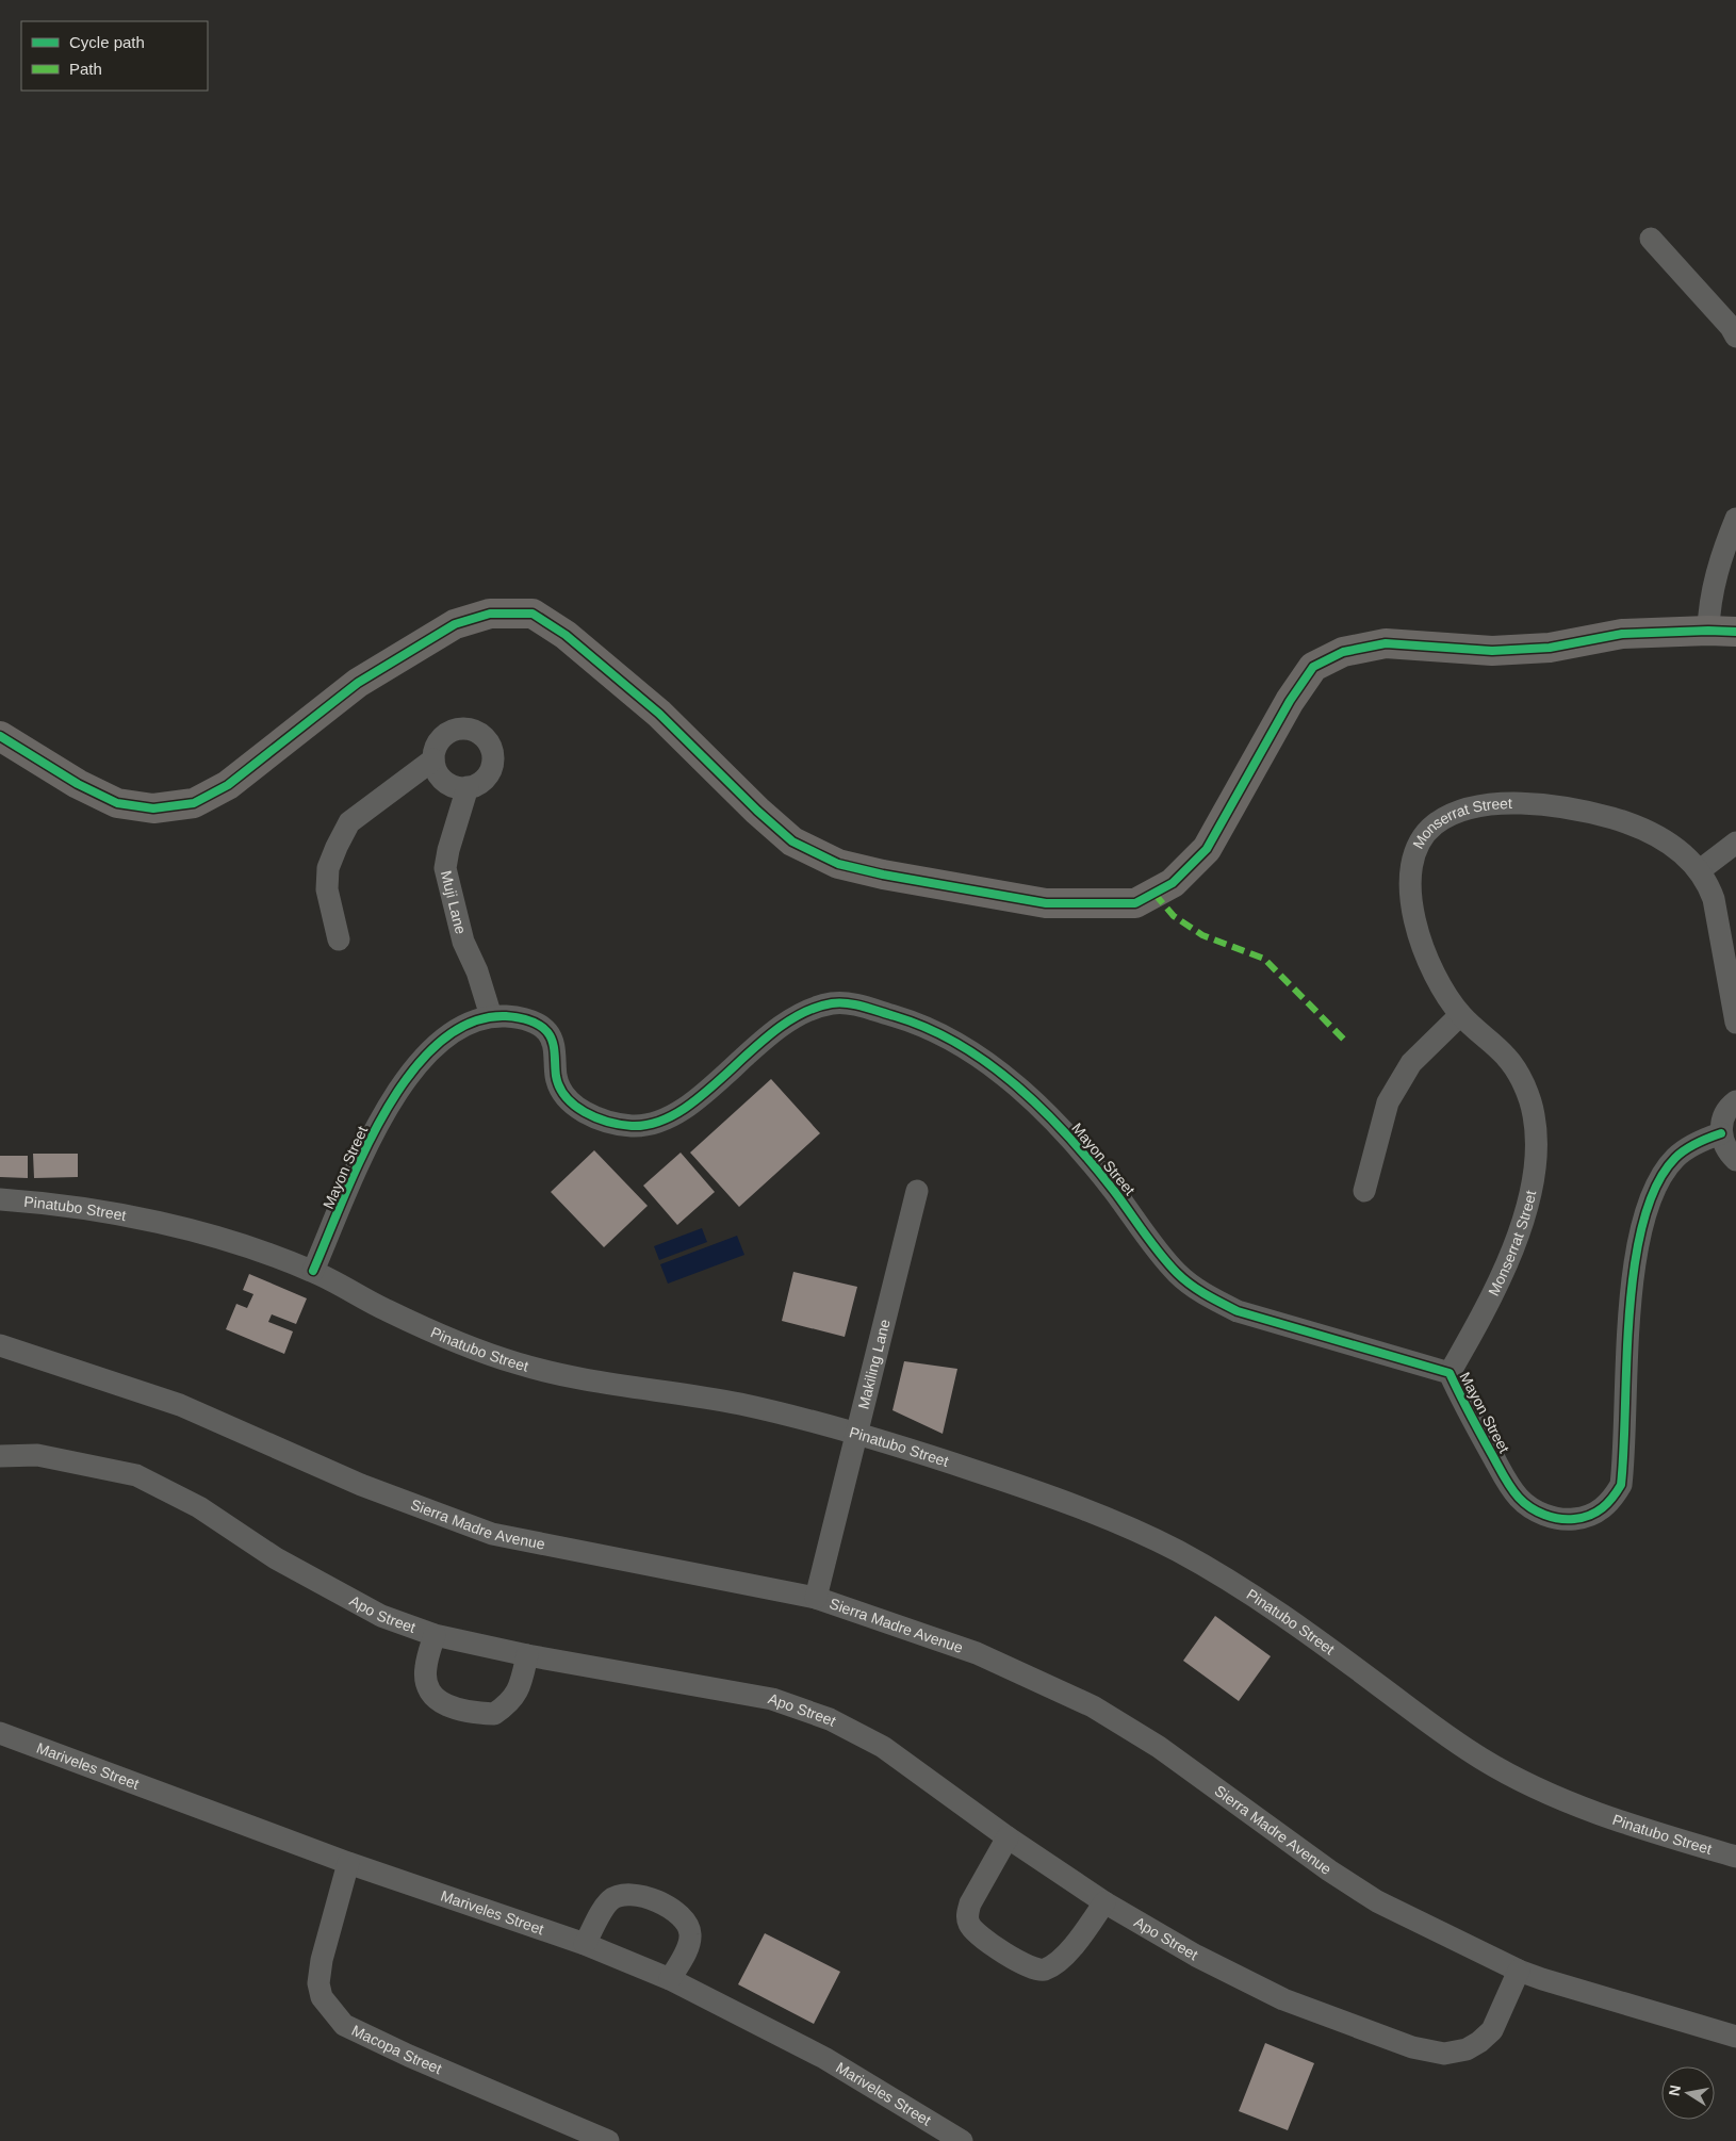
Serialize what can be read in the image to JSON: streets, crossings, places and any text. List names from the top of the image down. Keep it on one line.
{"streets":{"street":["Monserrat Street","Muji Lane","Mayon Street","Pinatubo Street","Makiling Lane","Sierra Madre Avenue","Apo Street","Mariveles Street","Macopa Street"]},"crossings":[["Monserrat Street","Mayon Street"],["Muji Lane","Mayon Street"],["Mayon Street","Pinatubo Street"],["Pinatubo Street","Makiling Lane"],["Makiling Lane","Sierra Madre Avenue"],["Sierra Madre Avenue","Apo Street"],["Mariveles Street","Macopa Street"]],"legend":["Cycle path","Path"],"north":"left"}
